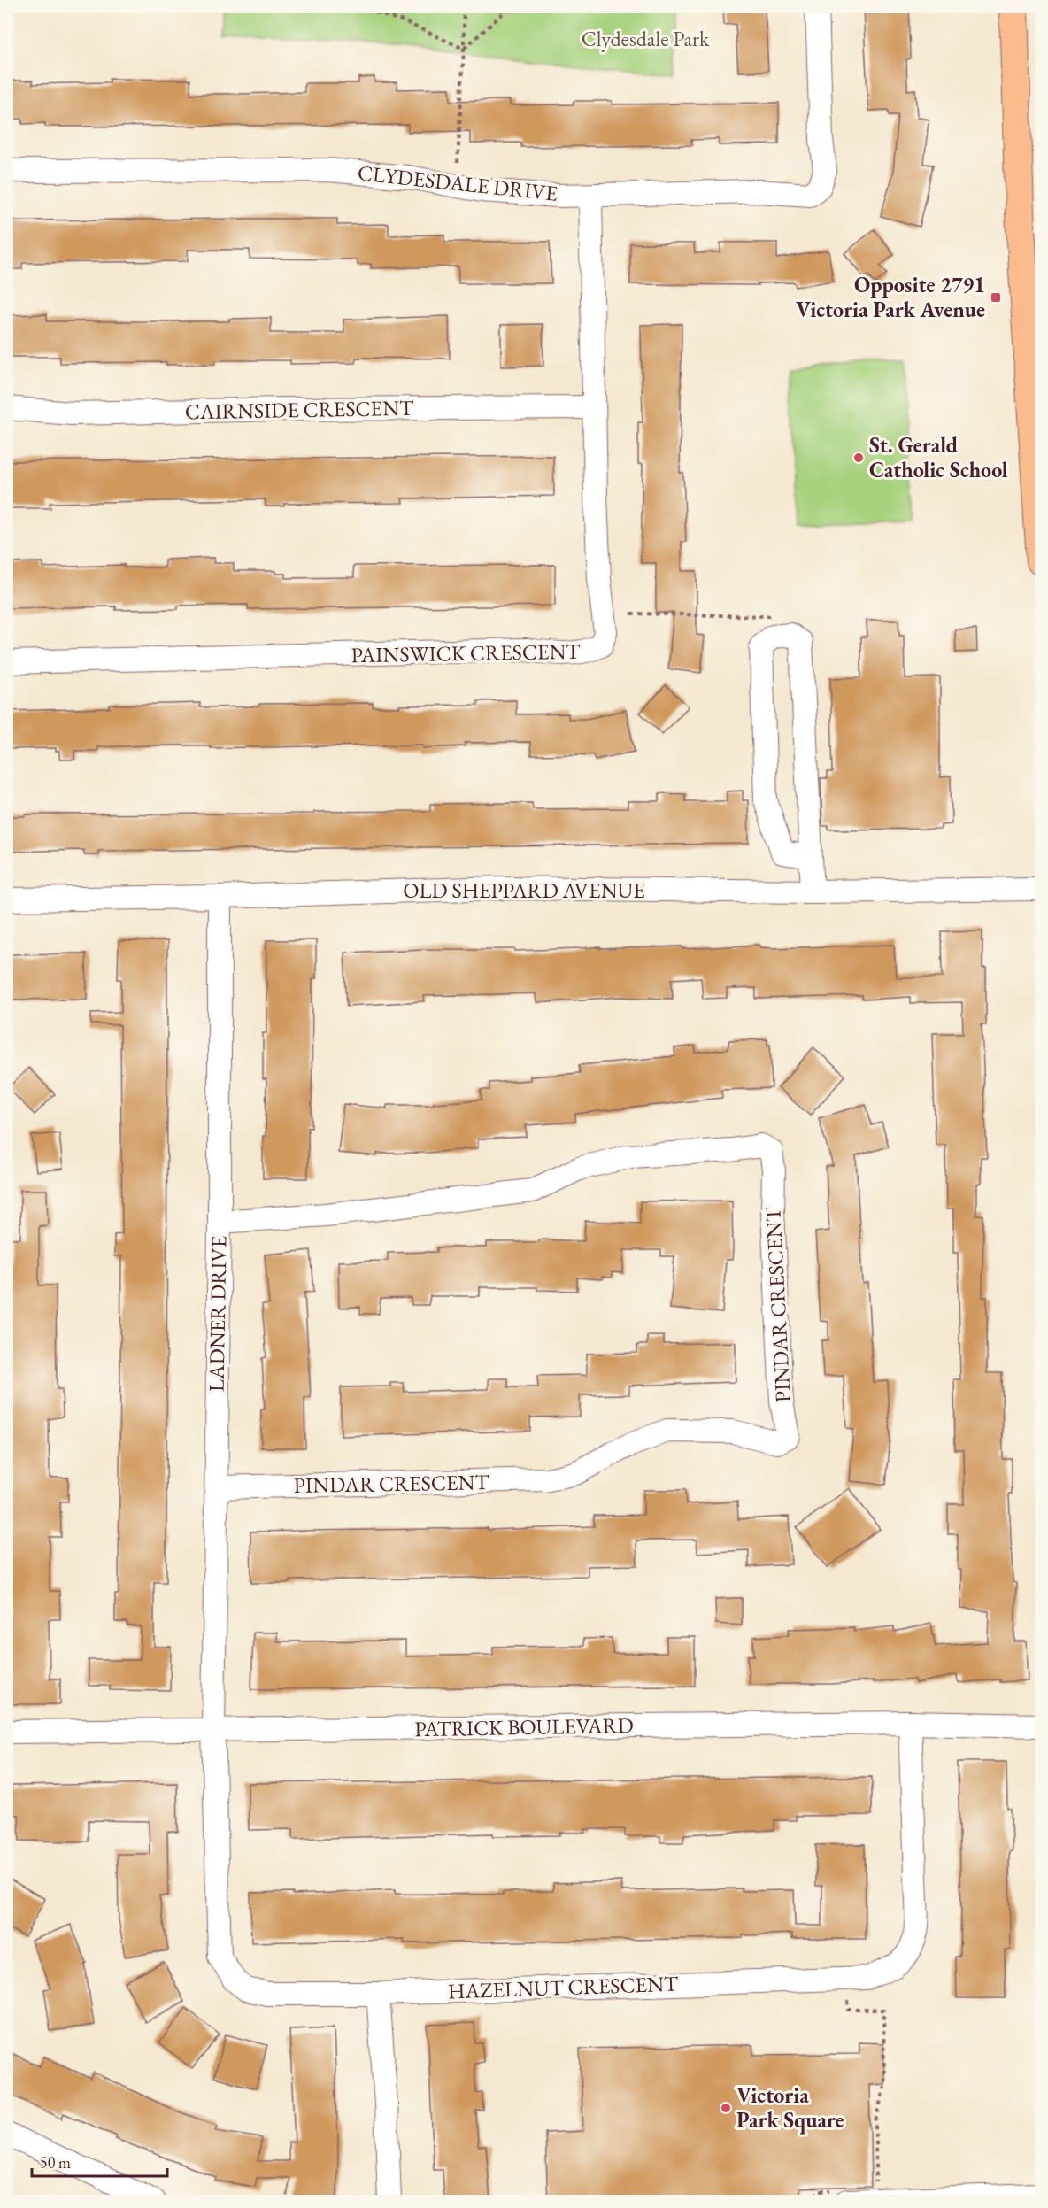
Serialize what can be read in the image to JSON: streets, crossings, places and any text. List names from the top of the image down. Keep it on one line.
{"streets":{"street":["CLYDESDALE DRIVE","CAIRNSIDE CRESCENT","PAINSWICK CRESCENT","OLD SHEPPARD AVENUE","PINDAR CRESCENT","LADNER DRIVE","PATRICK BOULEVARD","HAZELNUT CRESCENT"]},"crossings":[["CLYDESDALE DRIVE","PAINSWICK CRESCENT"],["CAIRNSIDE CRESCENT","PAINSWICK CRESCENT"],["OLD SHEPPARD AVENUE","LADNER DRIVE"],["PINDAR CRESCENT","LADNER DRIVE"],["LADNER DRIVE","PATRICK BOULEVARD"],["LADNER DRIVE","HAZELNUT CRESCENT"],["PATRICK BOULEVARD","HAZELNUT CRESCENT"]],"parks":["Clydesdale Park"],"places":{"transit":["Opposite 2791 Victoria Park Avenue"],"other":["St. Gerald Catholic School","Victoria Park Square"]},"scale_bar":"50 m"}
